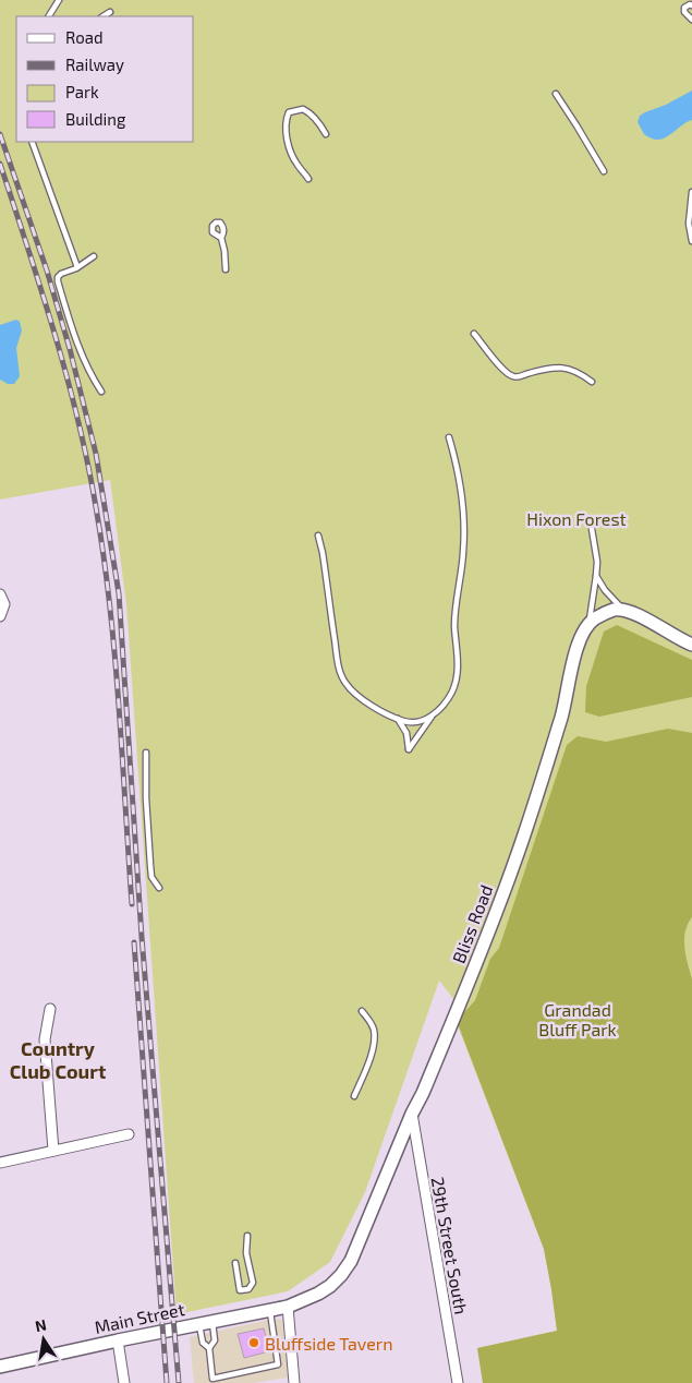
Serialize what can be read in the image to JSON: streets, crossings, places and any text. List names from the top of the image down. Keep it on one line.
{"streets":{"street":["Bliss Road","29th Street South","Main Street"]},"crossings":[["Bliss Road","29th Street South"],["Bliss Road","Main Street"]],"districts":["Country Club Court"],"parks":["Hixon Forest","Grandad Bluff Park"],"places":["Bluffside Tavern"],"legend":["Road","Railway","Park","Building"],"north":"top"}
